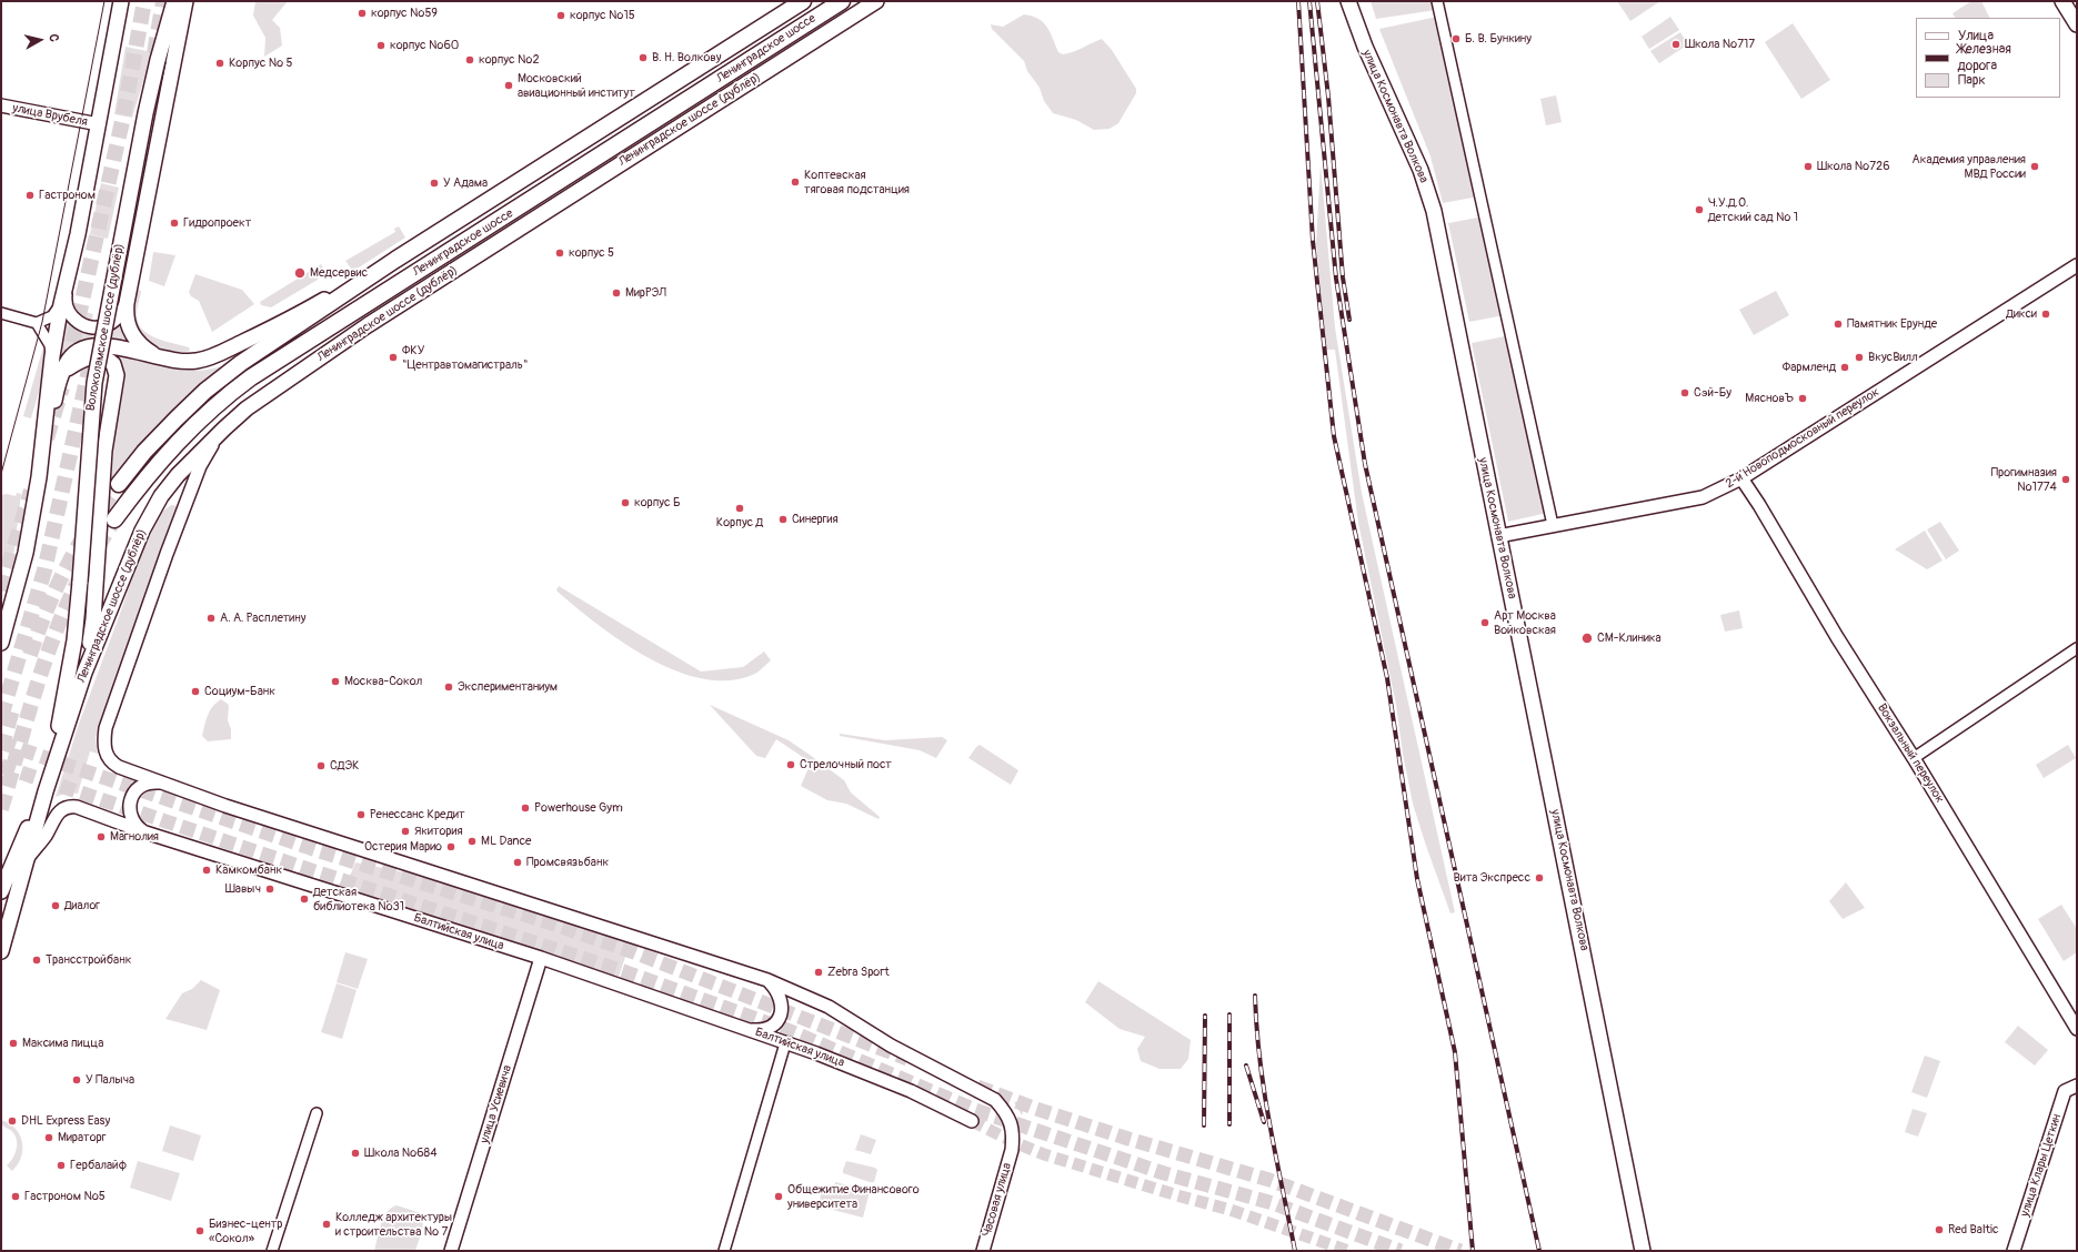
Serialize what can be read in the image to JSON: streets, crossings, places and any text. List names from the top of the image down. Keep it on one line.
{"streets":{"main road":["Ленинградское шоссе","улица Космонавта Волкова","Ленинградское шоссе (дублёр)","Волоколамское шоссе (дублёр)"],"street":["улица Врубеля","2-й Новоподмосковный переулок","Вокзальный переулок","Балтийская улица","улица Усиевича","улица Клары Цеткин","Часовая улица"]},"crossings":[["улица Космонавта Волкова","2-й Новоподмосковный переулок"],["Ленинградское шоссе (дублёр)","Волоколамское шоссе (дублёр)"],["2-й Новоподмосковный переулок","Вокзальный переулок"],["Балтийская улица","улица Усиевича"]],"places":["корпус №59","корпус №15","Б. В. Бункину","Школа №717","корпус №60","В. Н. Волкову","корпус №2","Корпус № 5","Московский авиационный институт","Школа №726","Академия управления МВД России","Коптевская тяговая подстанция","У Адама","Гастроном","Ч.У.Д.О. Детский сад № 1","Гидропроект","корпус 5","Медсервис","МирРЭЛ","Дикси","Памятник Ерунде","ФКУ \"Центравтомагистраль\"","ВкусВилл","Фармленд","Сэй-Бу","МясновЪ","Прогимназия №1774","корпус Б","Корпус Д","Синергия","А. А. Расплетину","Арт Москва Войковская","СМ-Клиника","Москва-Сокол","Экспериментаниум","Социум-Банк","Стрелочный пост","СДЭК","Powerhouse Gym","Ренессанс Кредит","Якитория","Магнолия","ML Dance","Остерия Марио","Промсвязьбанк","Камкомбанк","Вита Экспресс","Шавыч","Детская библиотека №31","Диалог","Трансстройбанк","Zebra Sport","Максима пицца","У Палыча","DHL Express Easy","Мираторг","Школа №684","Гербалайф","Гастроном №5","Общежитие Финансового университета","Колледж архитектуры и строительства № 7","Red Baltic","Бизнес-центр «Сокол»"],"legend":["Улица","Железная дорога","Парк"],"north":"right"}
